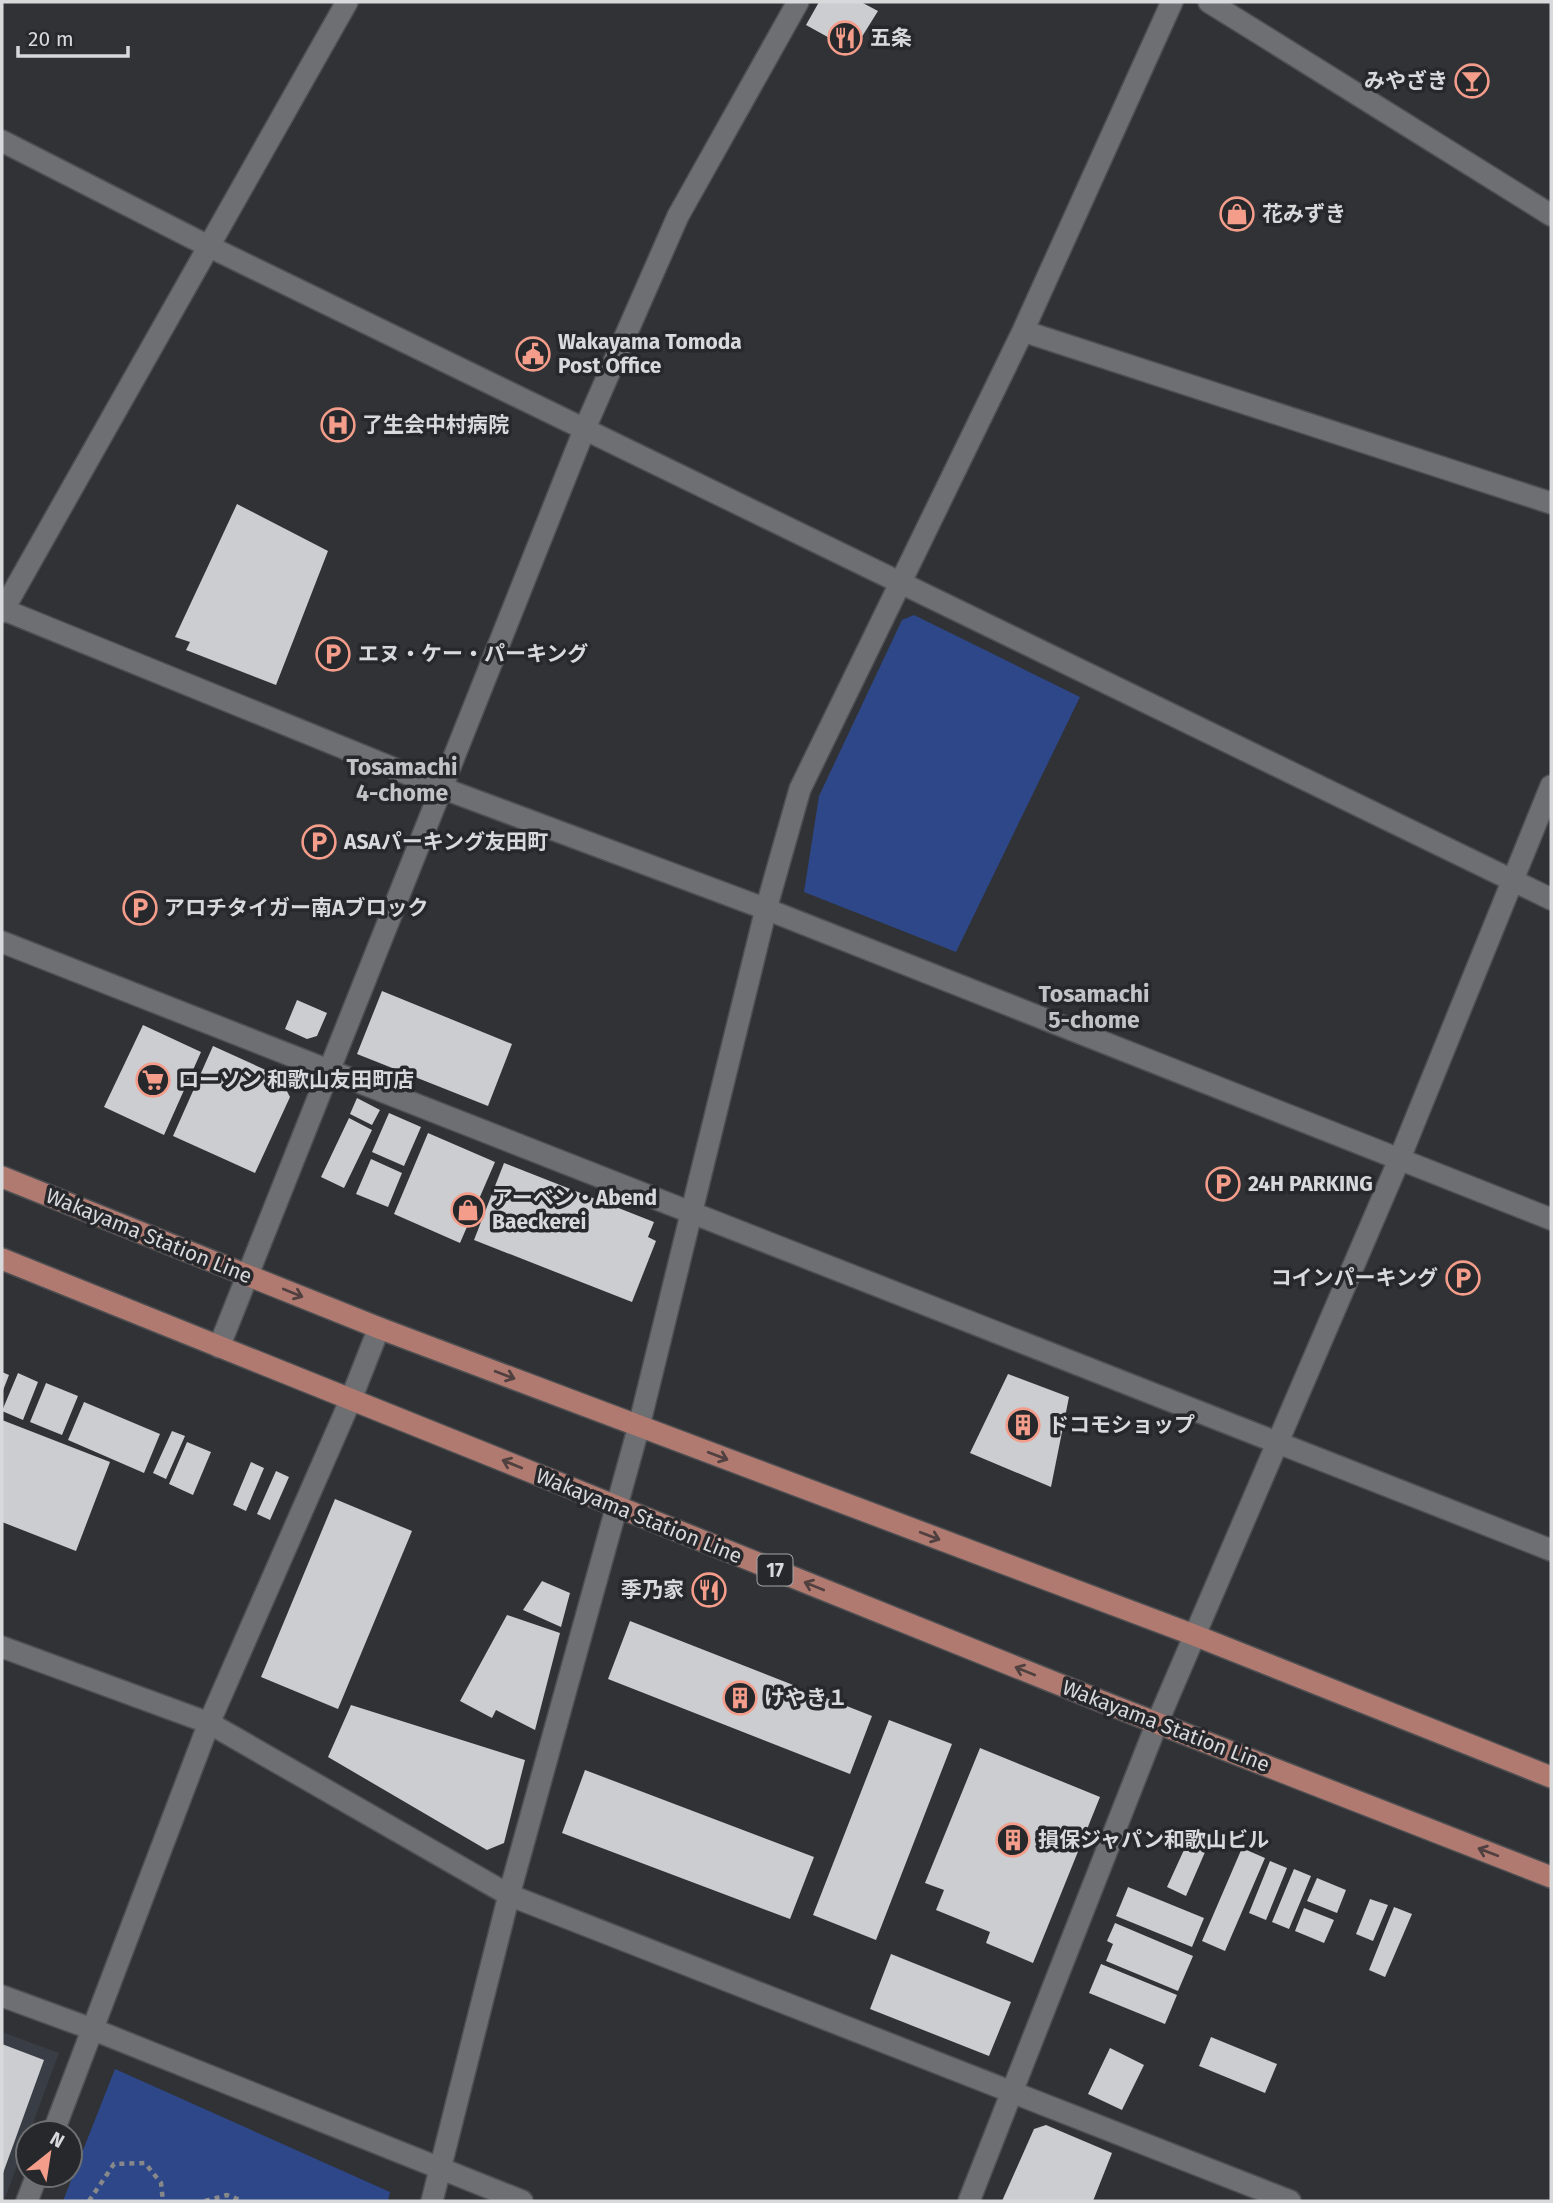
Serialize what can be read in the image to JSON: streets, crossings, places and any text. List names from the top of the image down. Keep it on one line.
{"streets":{"main road":["Wakayama Station Line","17"]},"districts":["Tosamachi 4-chome","Tosamachi 5-chome"],"places":{"restaurant":["五条","季乃家"],"bar":["みやざき"],"shop":["花みずき","アーベン・Abend Baeckerei"],"public building":["Wakayama Tomoda Post Office"],"hospital":["了生会中村病院"],"parking":["エヌ・ケー・パーキング","ASAパーキング友田町","アロチタイガー南Aブロック","24H PARKING","コインパーキング"],"supermarket":["ローソン 和歌山友田町店"],"building":["ドコモショップ","けやき１","損保ジャパン和歌山ビル"]},"scale_bar":"20 m","north":"top right"}
